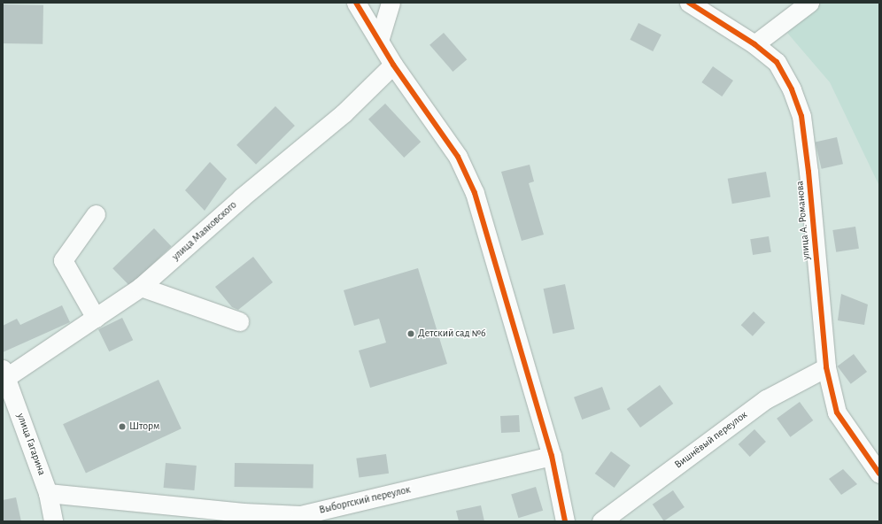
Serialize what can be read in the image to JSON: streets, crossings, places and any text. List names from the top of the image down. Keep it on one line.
{"streets":{"street":["улица А. Романова","улица Маяковского","Вишнёвый переулок","улица Гагарина","Выборгский переулок"]},"crossings":[["улица А. Романова","Вишнёвый переулок"],["улица Маяковского","улица Гагарина"],["улица Гагарина","Выборгский переулок"]],"places":["Детский сад №6","Шторм"]}
